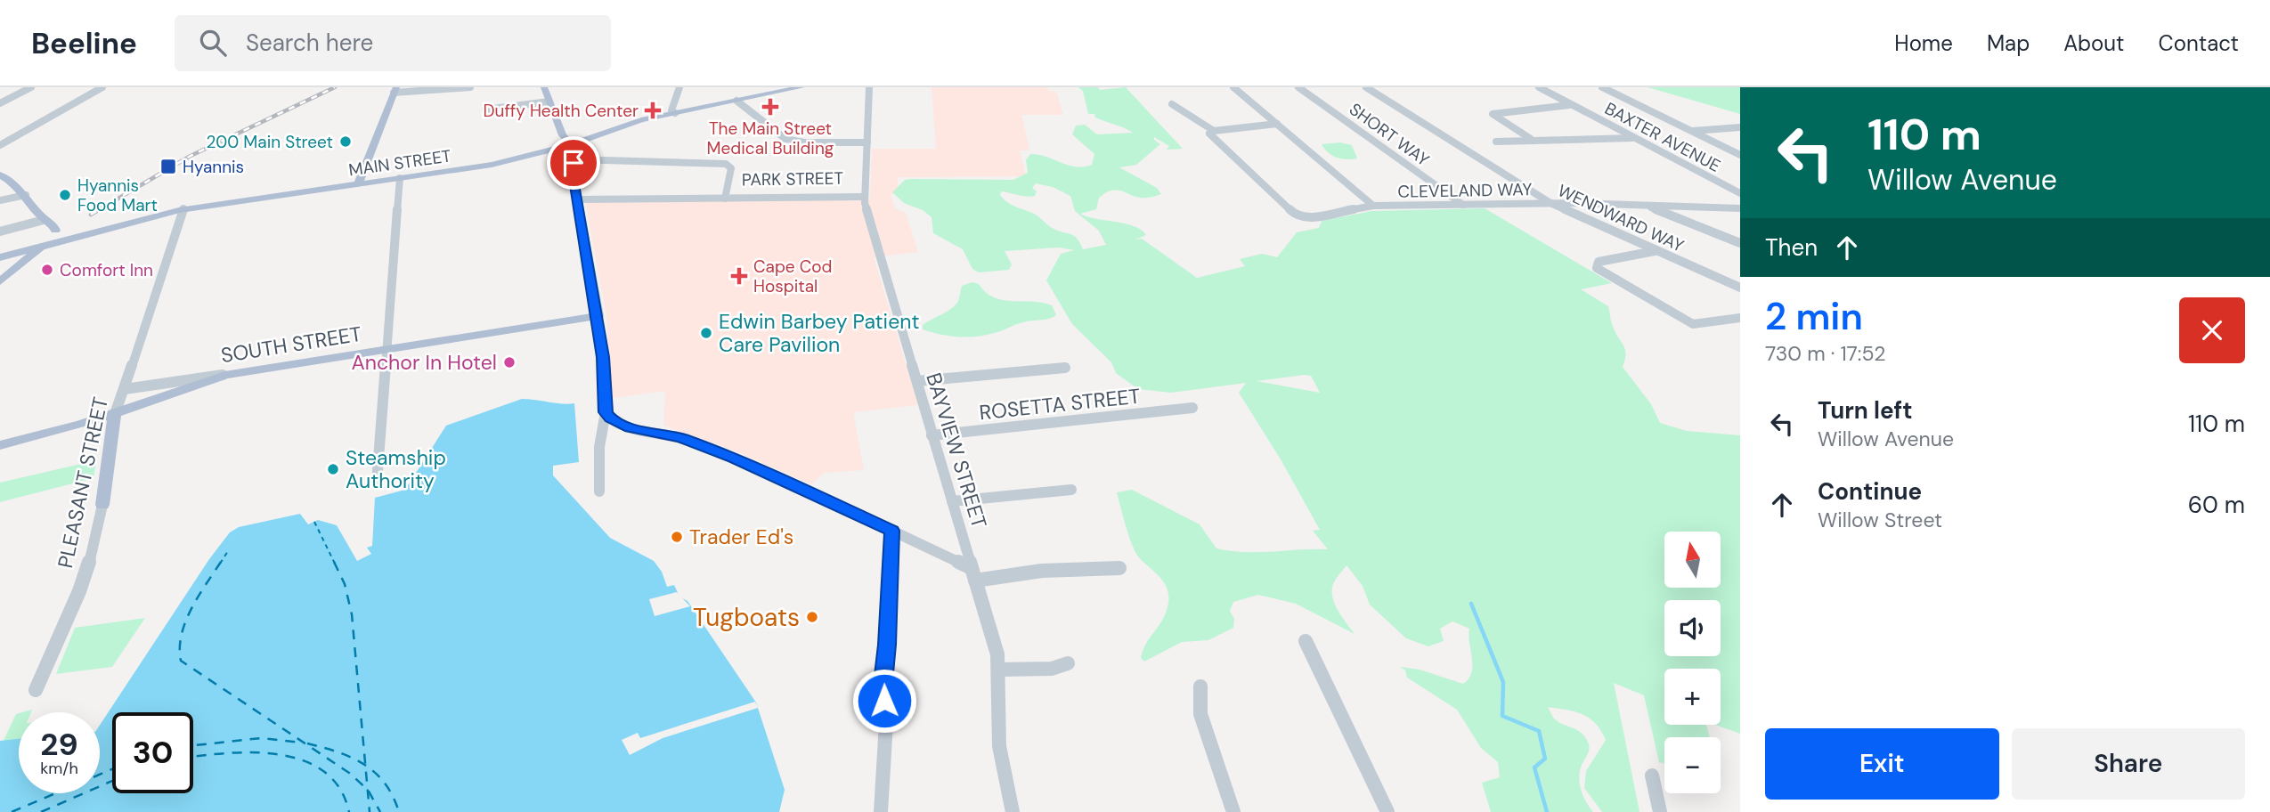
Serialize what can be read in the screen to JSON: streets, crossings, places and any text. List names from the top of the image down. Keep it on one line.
{"streets":{"main road":["MAIN STREET","SOUTH STREET","PLEASANT STREET"],"street":["SHORT WAY","BAXTER AVENUE","PARK STREET","CLEVELAND WAY","WENDWARD WAY","ROSETTA STREET","BAYVIEW STREET"]},"crossings":[["SHORT WAY","CLEVELAND WAY"],["MAIN STREET","PLEASANT STREET"],["PARK STREET","BAYVIEW STREET"],["CLEVELAND WAY","WENDWARD WAY"],["SOUTH STREET","PLEASANT STREET"],["ROSETTA STREET","BAYVIEW STREET"]],"places":{"health":["The Main Street Medical Building","Duffy Health Center","Cape Cod Hospital"],"other":["200 Main Street","Hyannis Food Mart","Comfort Inn","Edwin Barbey Patient Care Pavilion","Anchor In Hotel","Steamship Authority","Trader Ed's","Tugboats"],"transit":["Hyannis"]},"north":"top","page":{"header":"Beeline","search":"Search here","nav":["Home","Map","About","Contact"],"turn":["110 m","Willow Avenue"],"then":"Then","heading":["2 min","730 m · 17:52"],"list":[{"name":"Turn left","note":"Willow Avenue","value":"110 m"},{"name":"Continue","note":"Willow Street","value":"60 m"}],"map_buttons":["+","−"],"speed":"29 km/h","limit":"30","buttons":["Exit","Share"]}}
